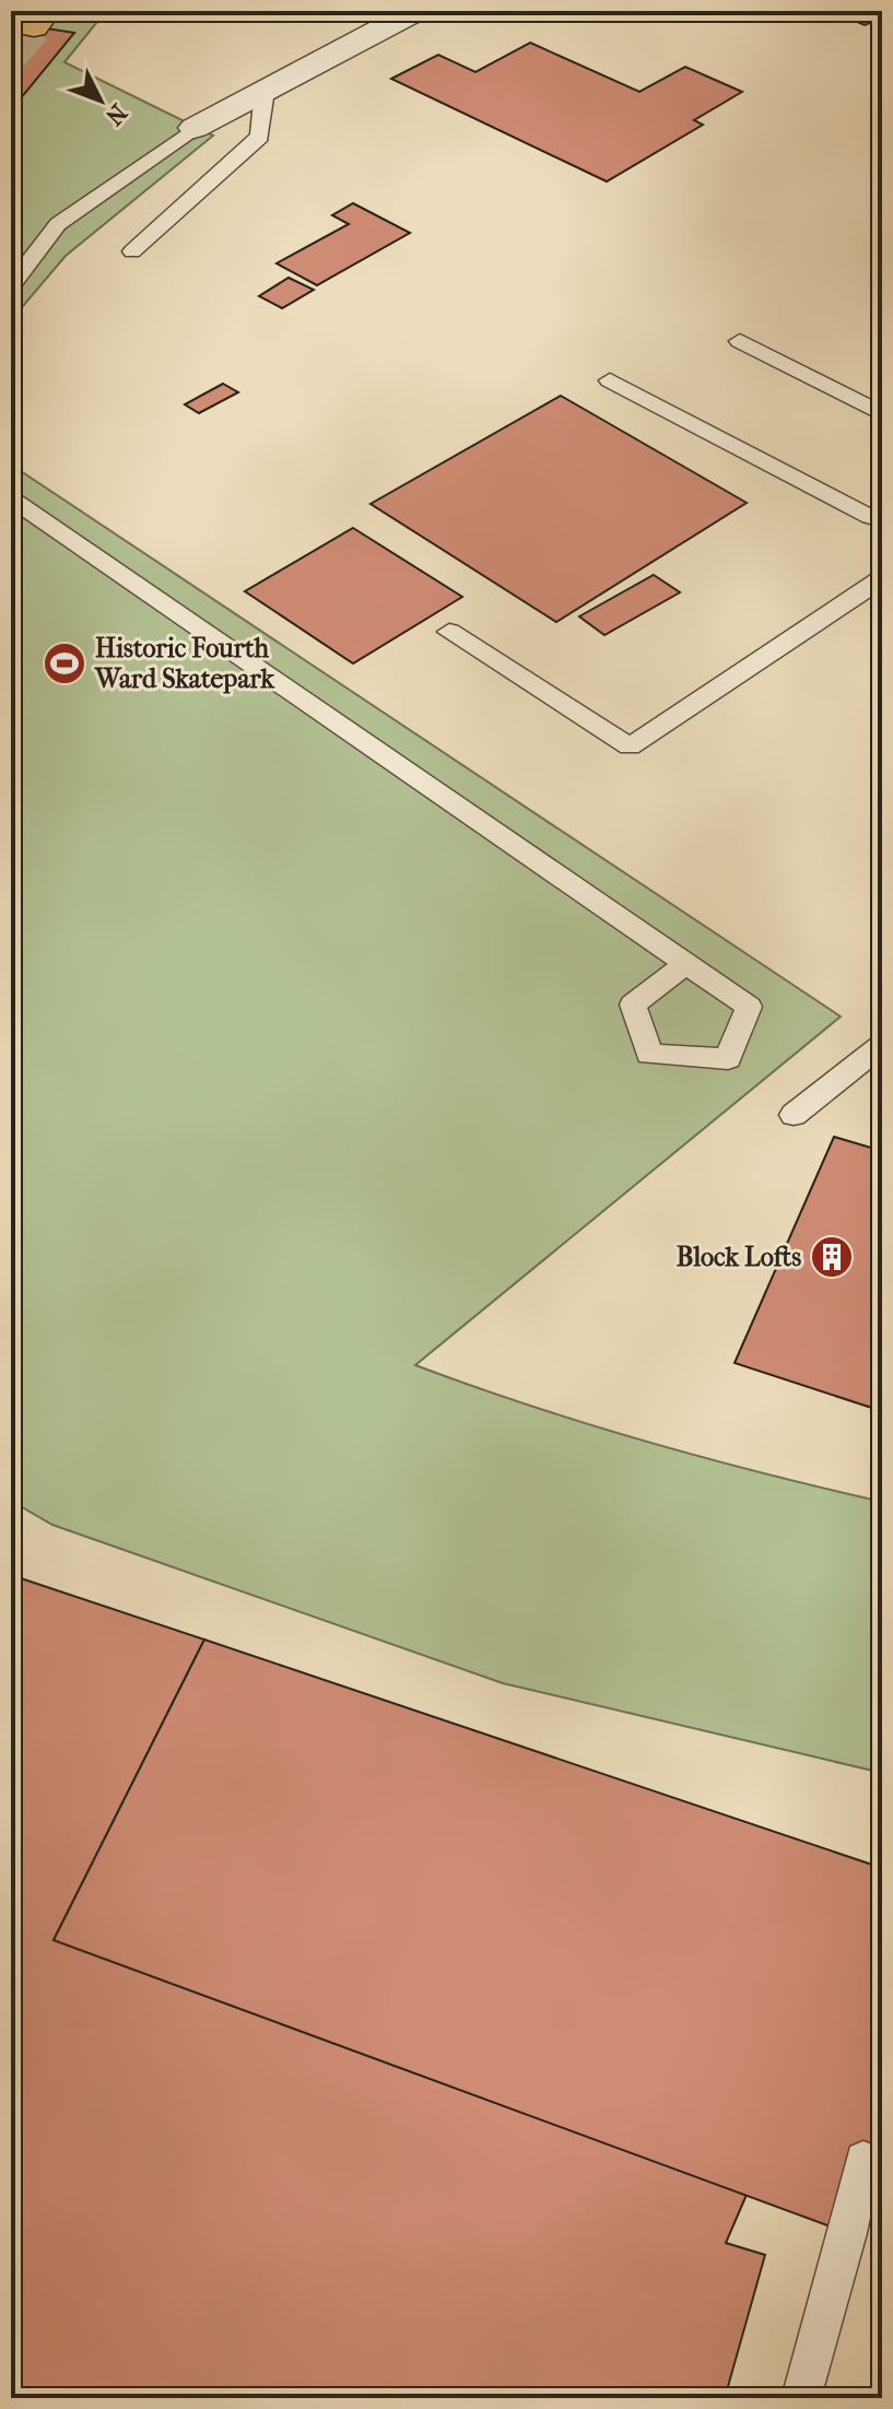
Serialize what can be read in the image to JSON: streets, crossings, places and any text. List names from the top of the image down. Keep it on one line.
{"places":{"sports":["Historic Fourth Ward Skatepark"],"building":["Block Lofts"]},"north":"bottom right"}
